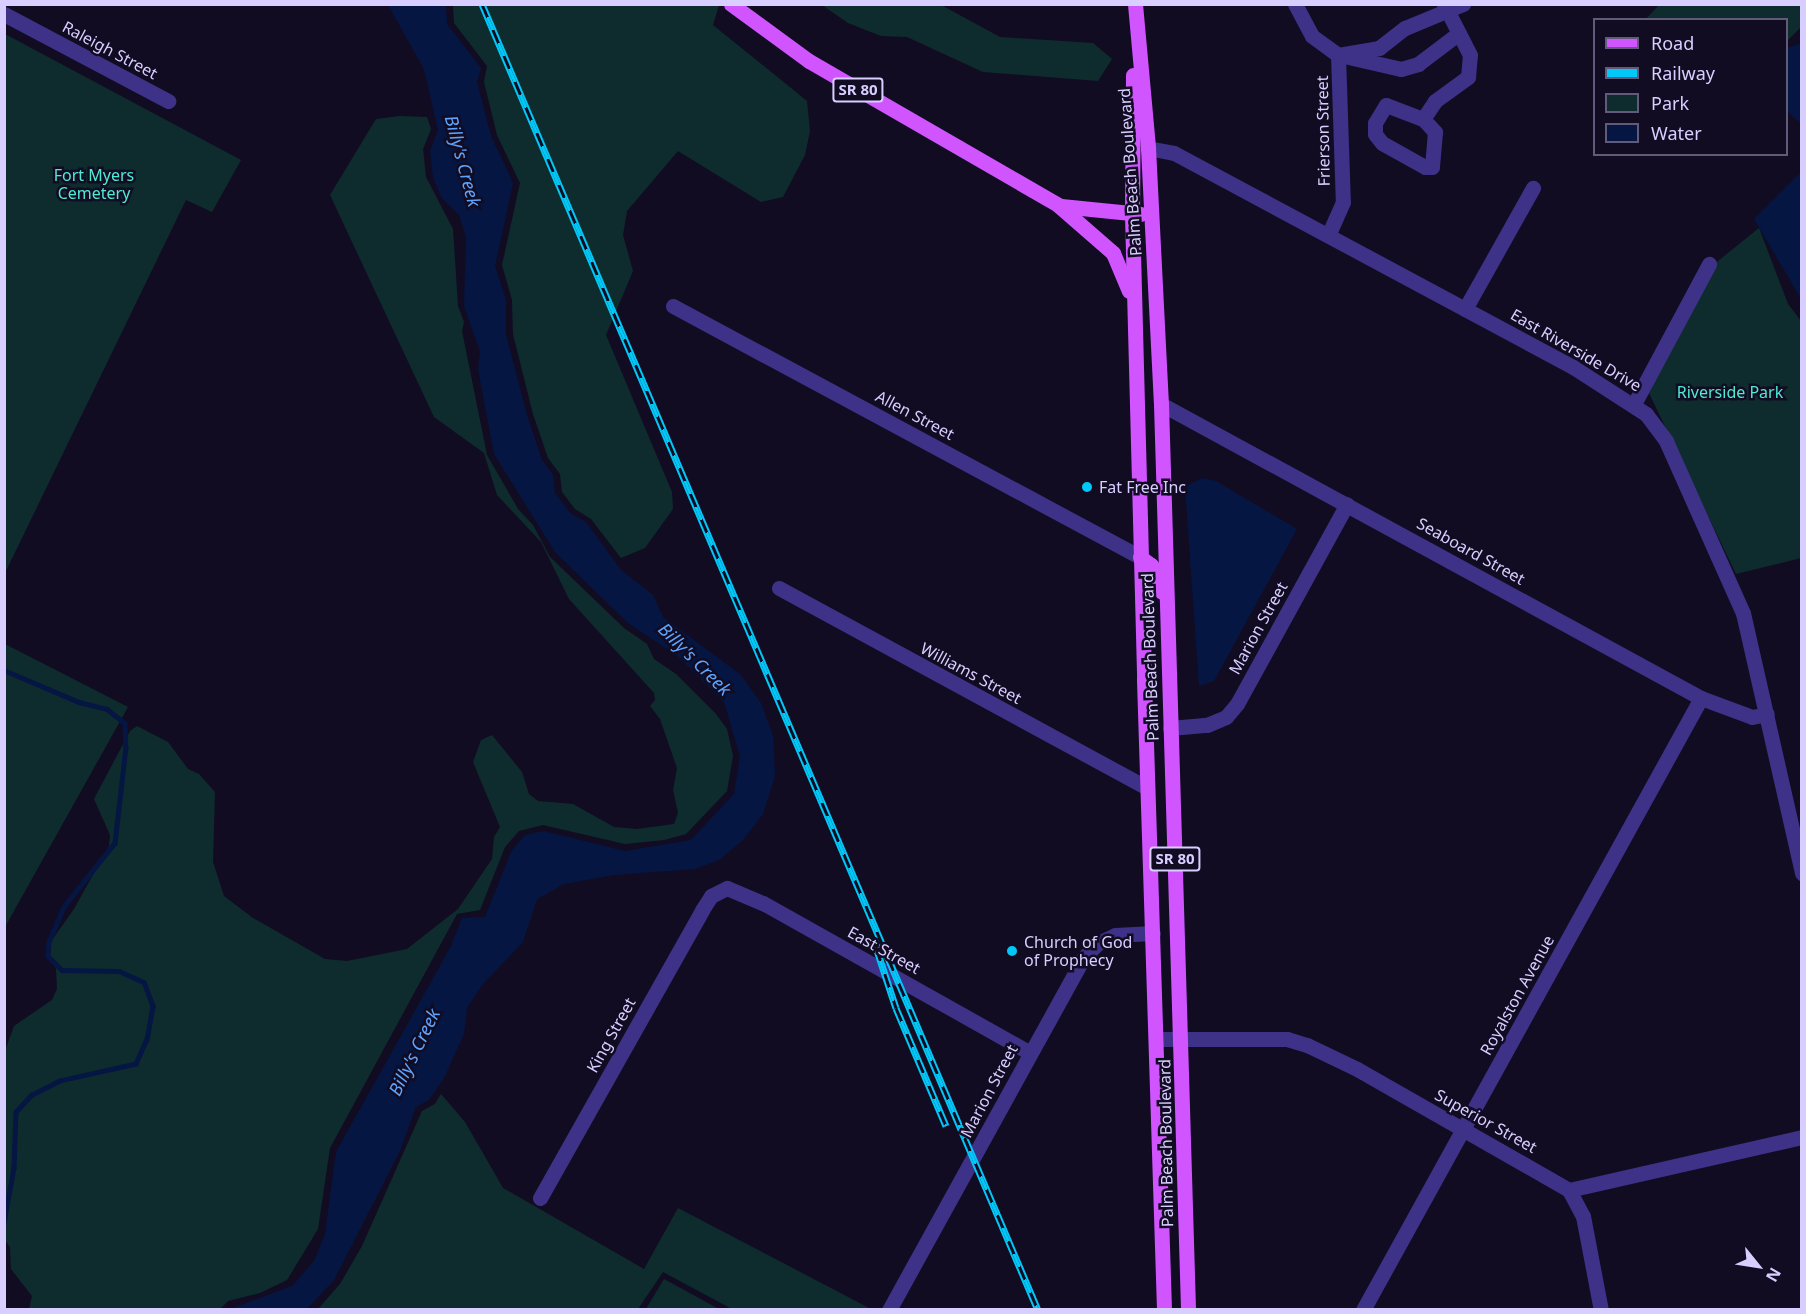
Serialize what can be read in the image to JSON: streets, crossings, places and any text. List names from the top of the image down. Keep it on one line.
{"streets":{"main road":["SR 80","Palm Beach Boulevard"],"street":["Raleigh Street","Frierson Street","East Riverside Drive","Allen Street","Seaboard Street","Marion Street","Williams Street","East Street","Royalston Avenue","King Street","Superior Street"]},"crossings":[["SR 80","Palm Beach Boulevard"],["Frierson Street","East Riverside Drive"],["Palm Beach Boulevard","East Riverside Drive"],["Palm Beach Boulevard","Allen Street"],["Palm Beach Boulevard","Seaboard Street"],["Palm Beach Boulevard","Marion Street"],["Palm Beach Boulevard","Williams Street"],["Palm Beach Boulevard","Superior Street"],["East Riverside Drive","Seaboard Street"],["Seaboard Street","Marion Street"],["Seaboard Street","Royalston Avenue"],["Marion Street","East Street"],["East Street","King Street"],["Royalston Avenue","Superior Street"]],"water":["Billy's Creek"],"parks":["Fort Myers Cemetery","Riverside Park"],"places":["Fat Free Inc","Church of God of Prophecy"],"legend":["Road","Railway","Park","Water"],"north":"bottom right"}
